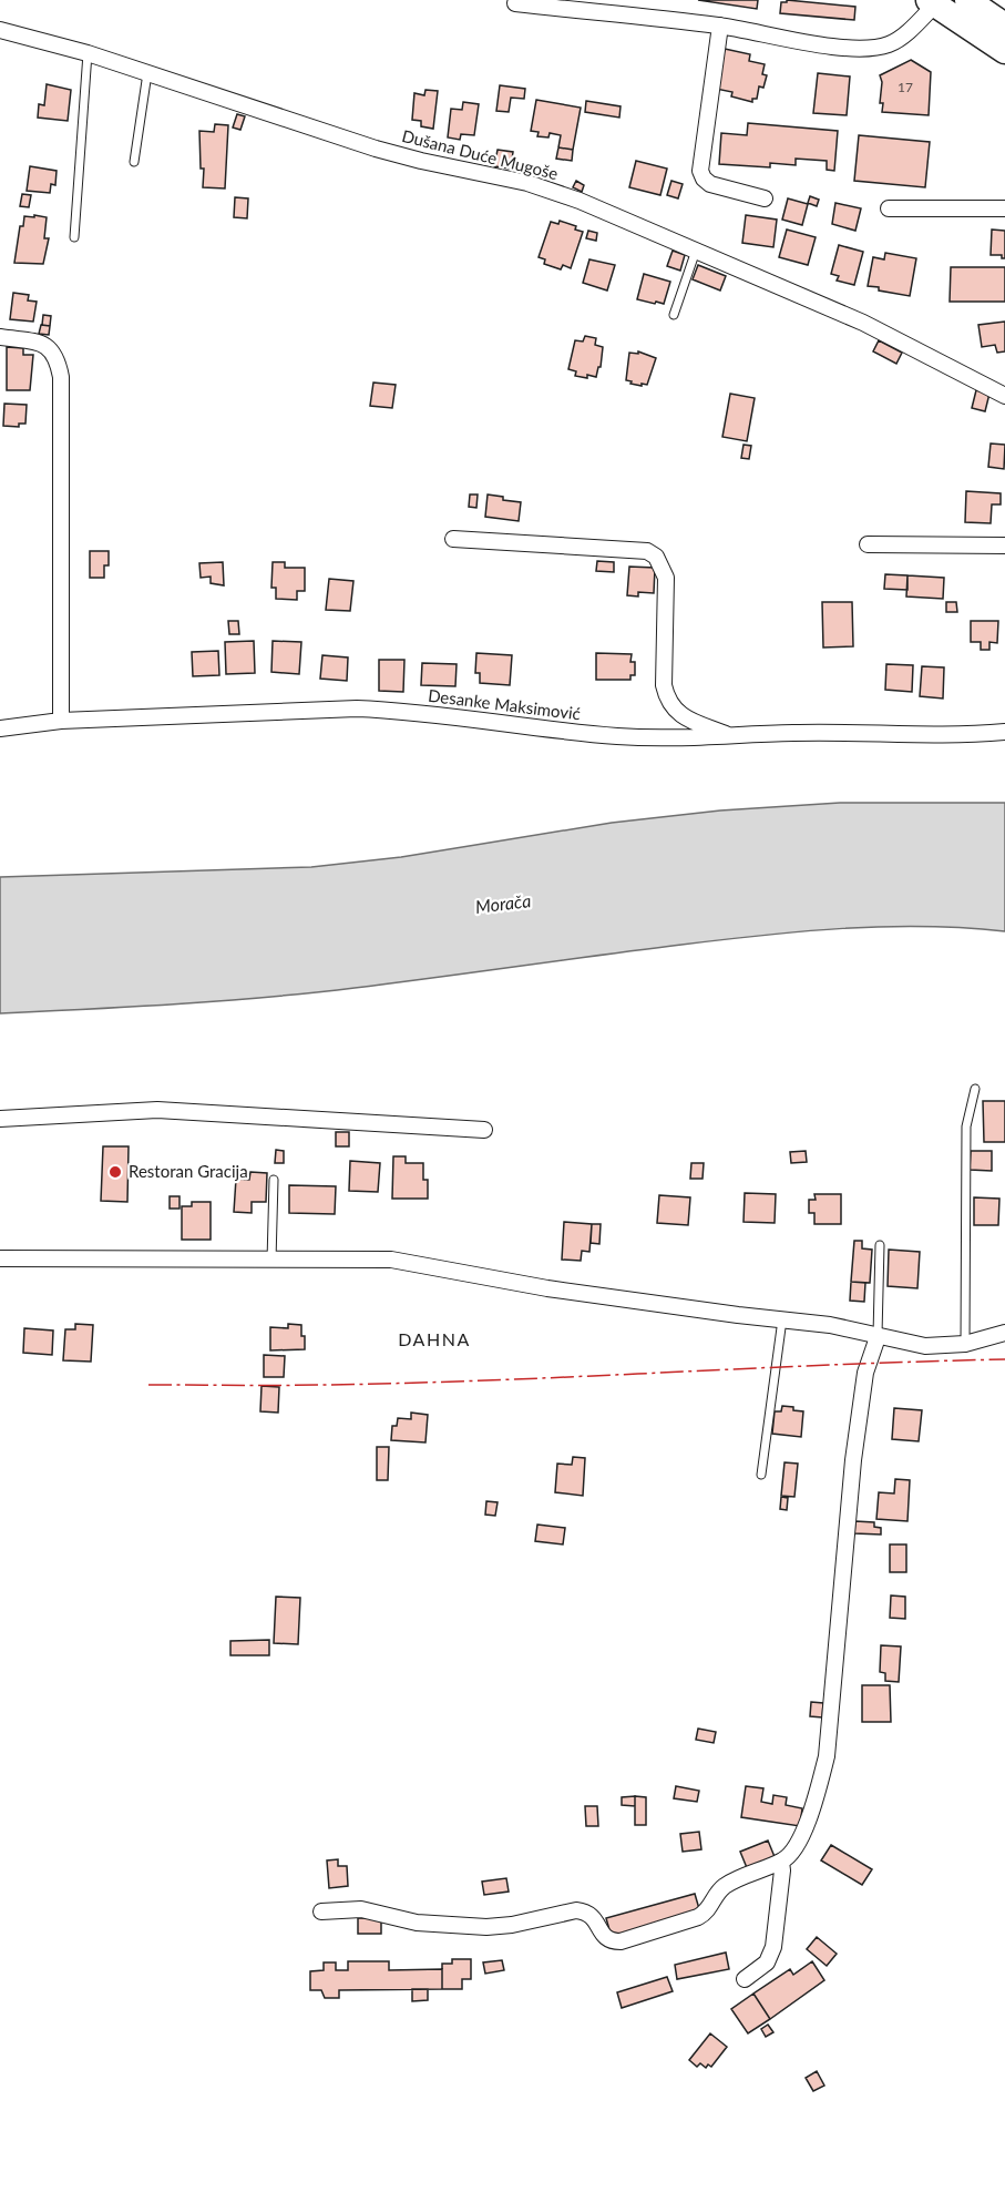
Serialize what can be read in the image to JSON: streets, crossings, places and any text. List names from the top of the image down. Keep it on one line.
{"streets":{"street":["Dušana Duće Mugoše","Desanke Maksimović"]},"districts":["DAHNA"],"water":["Morača"],"places":["Restoran Gracija"],"house_numbers":["17"]}
